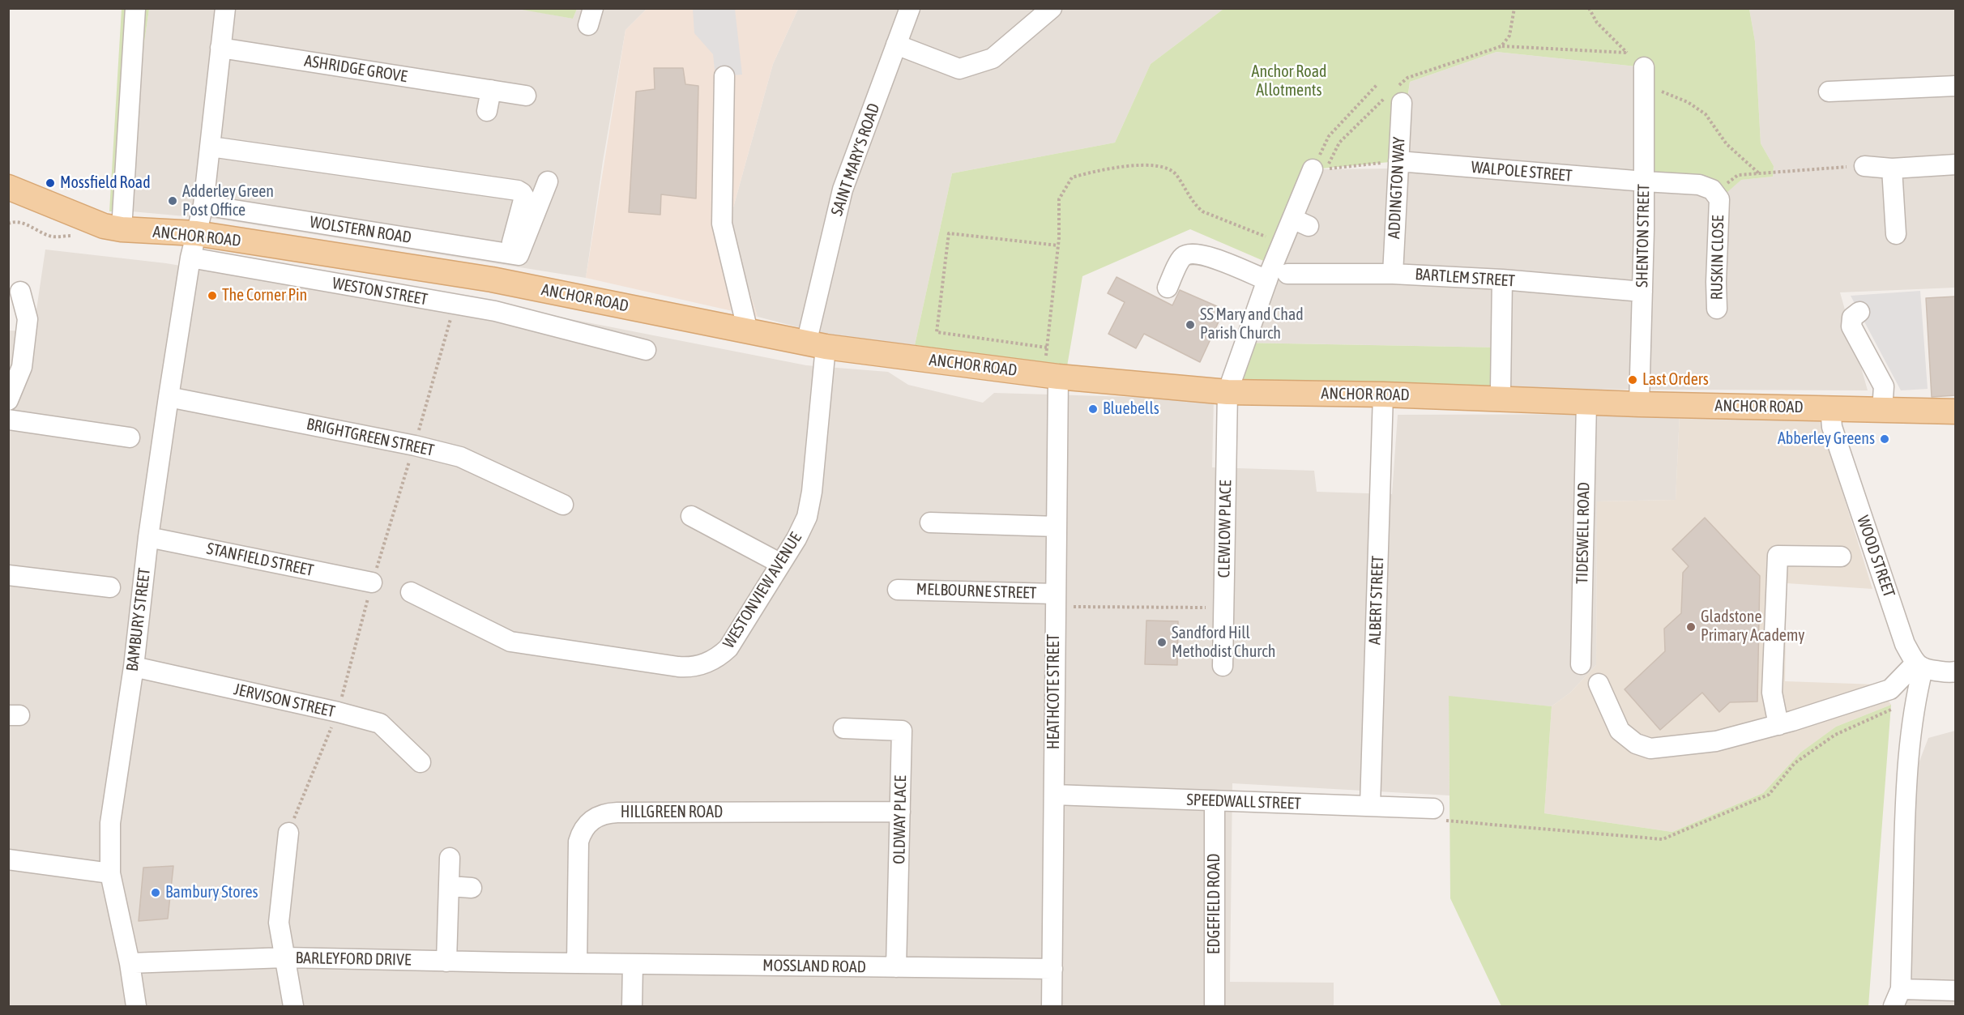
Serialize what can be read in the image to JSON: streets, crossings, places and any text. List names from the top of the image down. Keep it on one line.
{"streets":{"main road":["ANCHOR ROAD"],"street":["ASHRIDGE GROVE","SAINT MARY'S ROAD","WALPOLE STREET","ADDINGTON WAY","WOLSTERN ROAD","SHENTON STREET","RUSKIN CLOSE","BARTLEM STREET","WESTON STREET","BRIGHTGREEN STREET","CLEWLOW PLACE","TIDESWELL ROAD","WOOD STREET","STANFIELD STREET","WESTONVIEW AVENUE","MELBOURNE STREET","ALBERT STREET","BAMBURY STREET","HEATHCOTE STREET","JERVISON STREET","SPEEDWALL STREET","HILLGREEN ROAD","OLDWAY PLACE","EDGEFIELD ROAD","BARLEYFORD DRIVE","MOSSLAND ROAD"]},"crossings":[["ASHRIDGE GROVE","BAMBURY STREET"],["SAINT MARY'S ROAD","ANCHOR ROAD"],["SAINT MARY'S ROAD","WESTONVIEW AVENUE"],["WALPOLE STREET","ADDINGTON WAY"],["WALPOLE STREET","SHENTON STREET"],["WALPOLE STREET","RUSKIN CLOSE"],["ADDINGTON WAY","BARTLEM STREET"],["WOLSTERN ROAD","BAMBURY STREET"],["SHENTON STREET","ANCHOR ROAD"],["SHENTON STREET","RUSKIN CLOSE"],["SHENTON STREET","BARTLEM STREET"],["ANCHOR ROAD","CLEWLOW PLACE"],["ANCHOR ROAD","TIDESWELL ROAD"],["ANCHOR ROAD","WOOD STREET"],["ANCHOR ROAD","WESTONVIEW AVENUE"],["ANCHOR ROAD","ALBERT STREET"],["ANCHOR ROAD","BAMBURY STREET"],["ANCHOR ROAD","HEATHCOTE STREET"],["WESTON STREET","BAMBURY STREET"],["BRIGHTGREEN STREET","BAMBURY STREET"],["STANFIELD STREET","BAMBURY STREET"],["MELBOURNE STREET","HEATHCOTE STREET"],["ALBERT STREET","SPEEDWALL STREET"],["BAMBURY STREET","JERVISON STREET"],["BAMBURY STREET","BARLEYFORD DRIVE"],["HEATHCOTE STREET","SPEEDWALL STREET"],["HEATHCOTE STREET","MOSSLAND ROAD"],["SPEEDWALL STREET","EDGEFIELD ROAD"],["HILLGREEN ROAD","OLDWAY PLACE"],["HILLGREEN ROAD","BARLEYFORD DRIVE"],["HILLGREEN ROAD","MOSSLAND ROAD"],["OLDWAY PLACE","MOSSLAND ROAD"],["BARLEYFORD DRIVE","MOSSLAND ROAD"]],"parks":["Anchor Road Allotments"],"places":["Mossfield Road","Adderley Green Post Office","The Corner Pin","SS Mary and Chad Parish Church","Last Orders","Bluebells","Abberley Greens","Gladstone Primary Academy","Sandford Hill Methodist Church","Bambury Stores"]}
